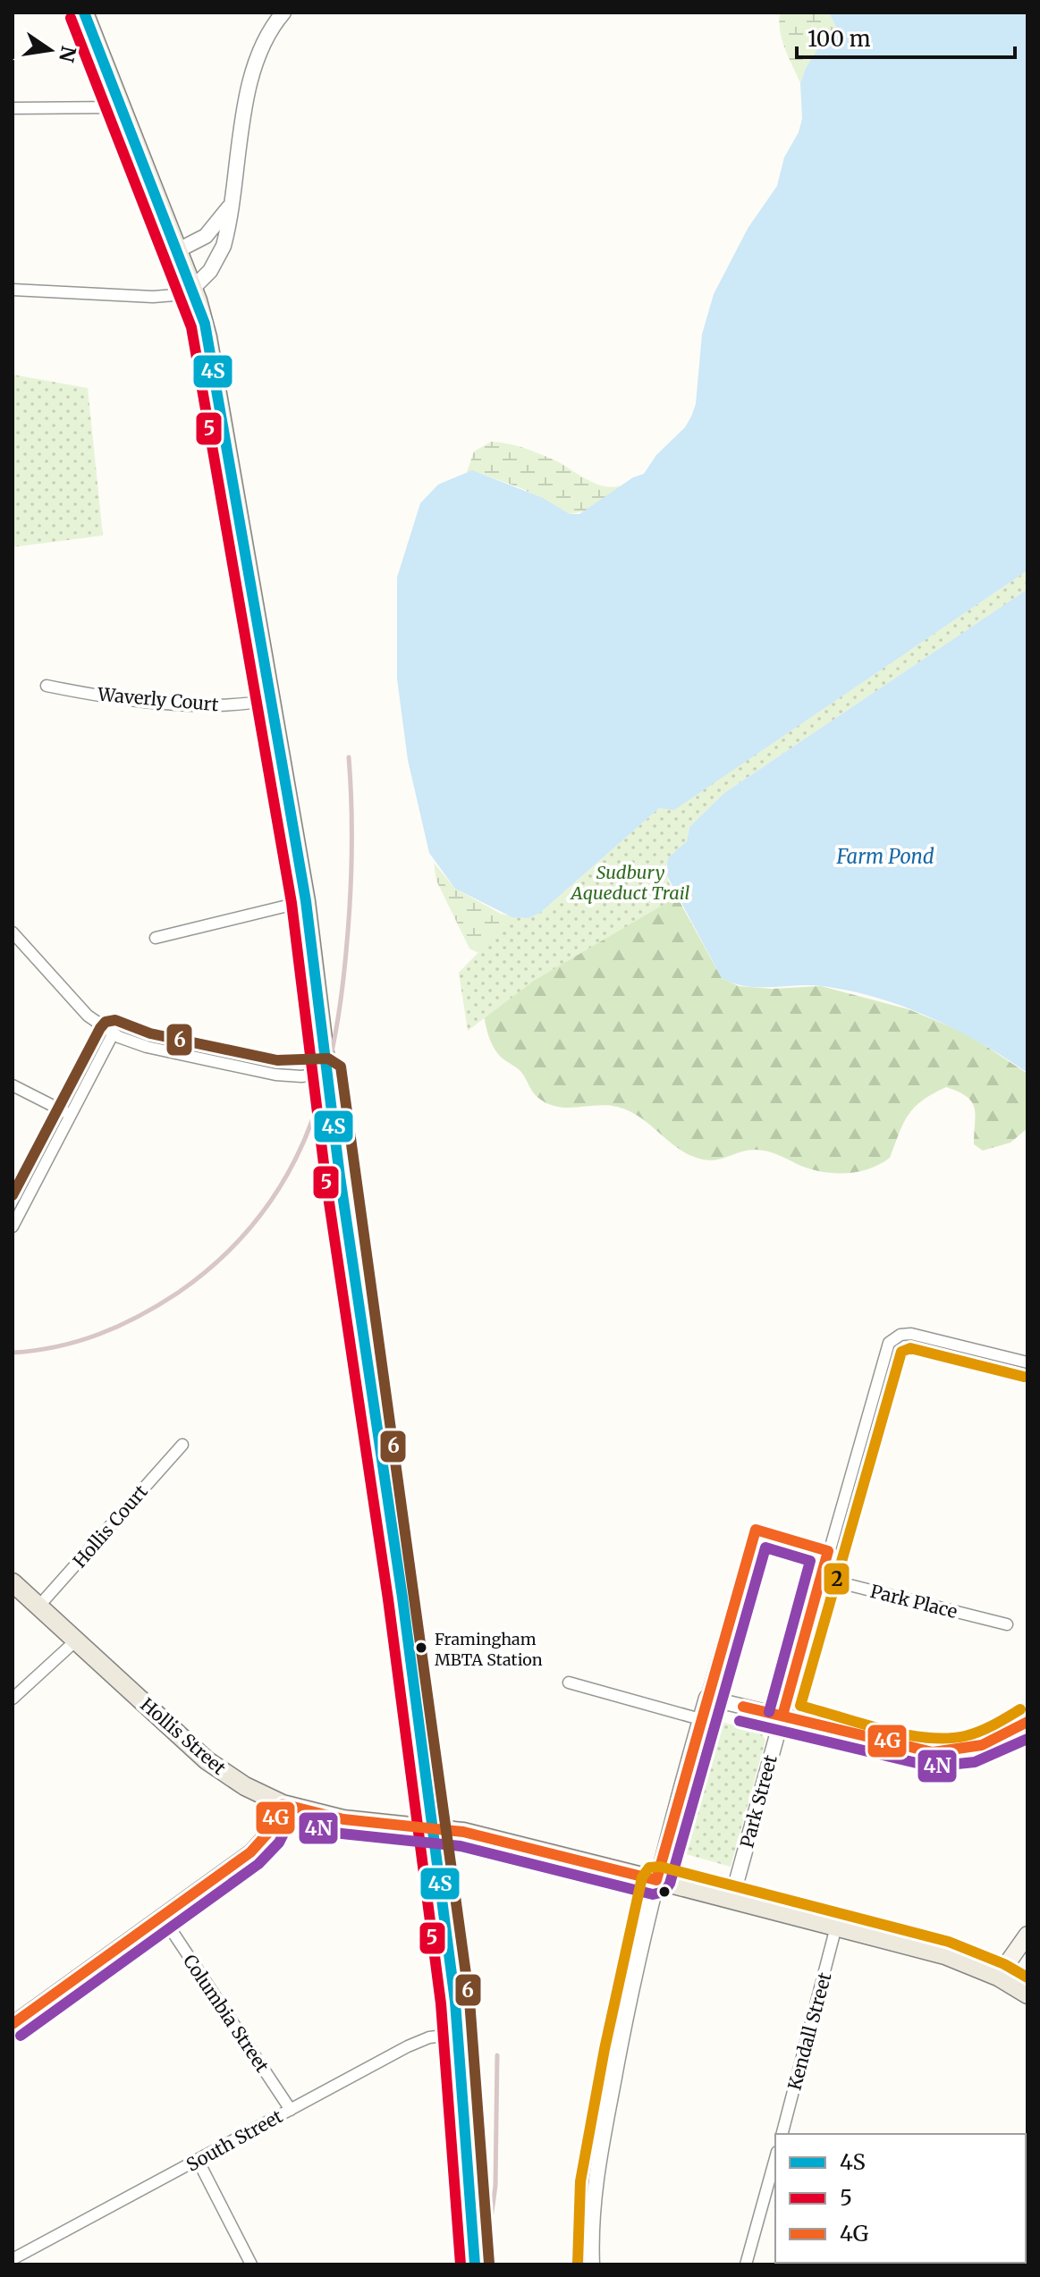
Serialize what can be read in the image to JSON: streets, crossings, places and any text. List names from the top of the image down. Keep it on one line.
{"streets":{"main road":["Hollis Street"],"street":["Waverly Court","Hollis Court","Park Place","Park Street","Columbia Street","Kendall Street","South Street"]},"crossings":[["Hollis Court","Hollis Street"],["Park Place","Park Street"],["Hollis Street","Park Street"],["Hollis Street","Kendall Street"],["Columbia Street","South Street"]],"water":["Farm Pond"],"parks":["Sudbury Aqueduct Trail"],"places":["Framingham MBTA Station"],"lines":["transit line 4S","transit line 5","transit line 6","transit line 2","transit line 4G","transit line 4N"],"legend":["4S","5","4G"],"scale_bar":"100 m","north":"right"}
